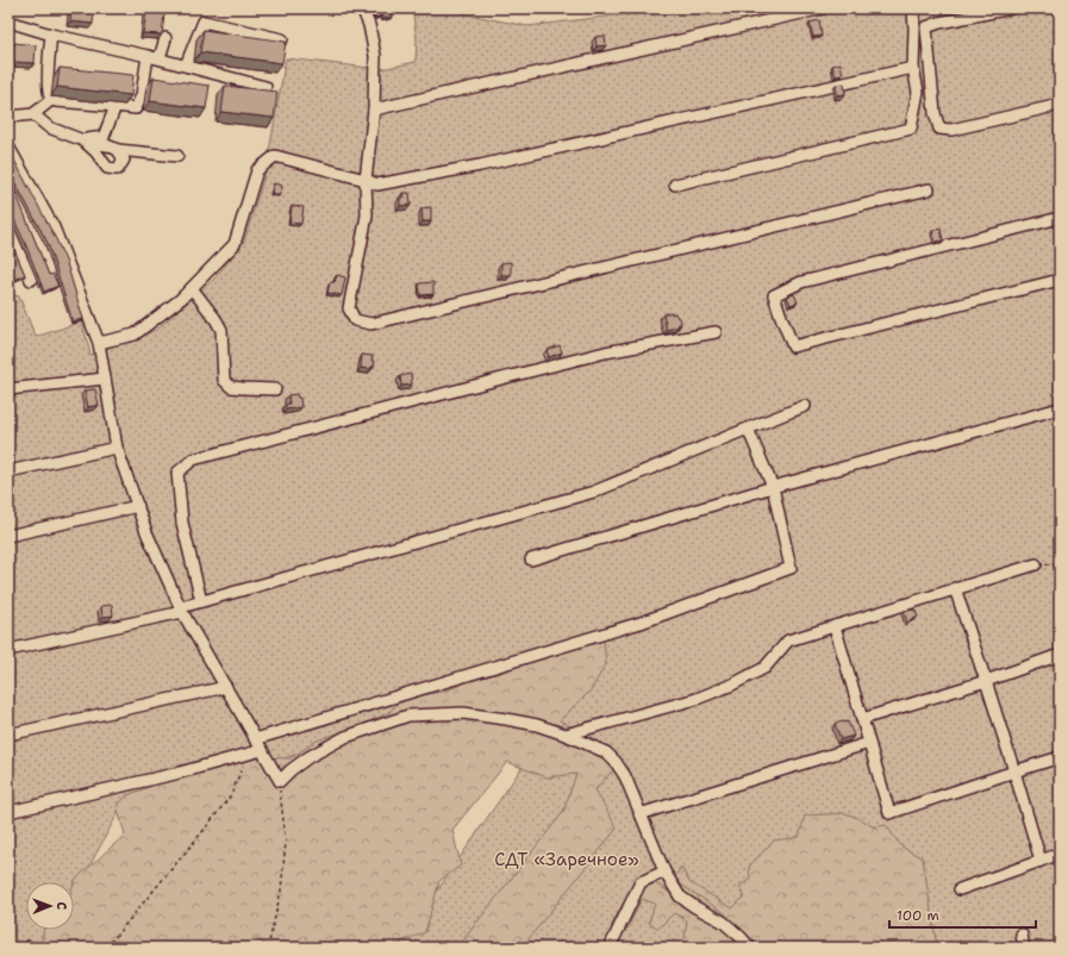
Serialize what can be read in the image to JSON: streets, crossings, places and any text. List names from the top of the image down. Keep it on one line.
{"parks":["СДТ «Заречное»"],"scale_bar":"100 m","north":"right"}
